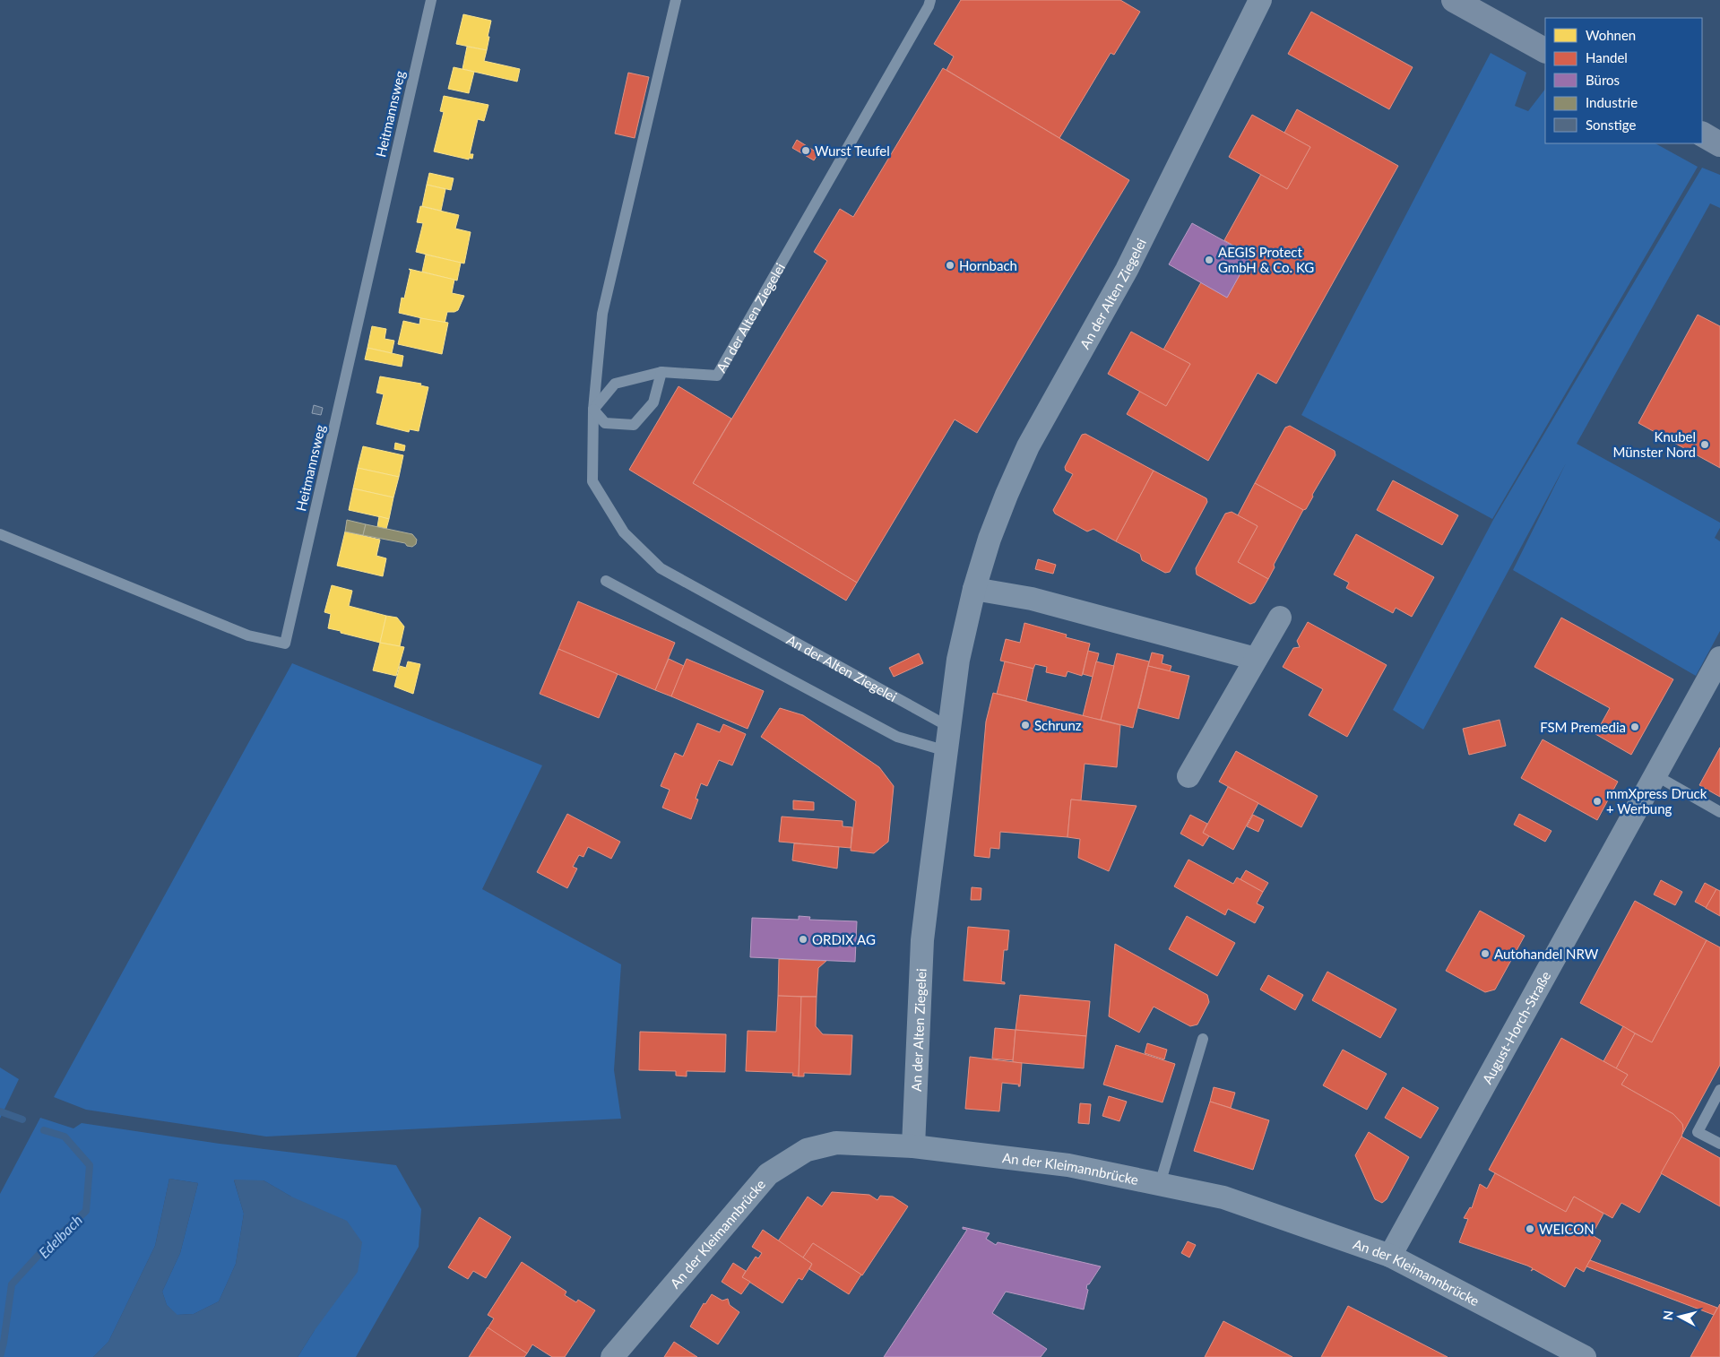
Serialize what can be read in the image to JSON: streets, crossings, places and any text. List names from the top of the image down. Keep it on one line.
{"streets":{"street":["An der Alten Ziegelei","August-Horch-Straße","An der Kleimannbrücke"],"lane":["Heitmannsweg"]},"crossings":[["An der Alten Ziegelei","An der Kleimannbrücke"],["August-Horch-Straße","An der Kleimannbrücke"]],"water":["Edelbach"],"places":["Wurst Teufel","AEGIS Protect GmbH & Co. KG","Hornbach","Knubel Münster Nord","Schrunz","FSM Premedia","mmXpress Druck + Werbung","ORDIX AG","Autohandel NRW","WEICON"],"legend":["Wohnen","Handel","Büros","Industrie","Sonstige"],"north":"left"}
